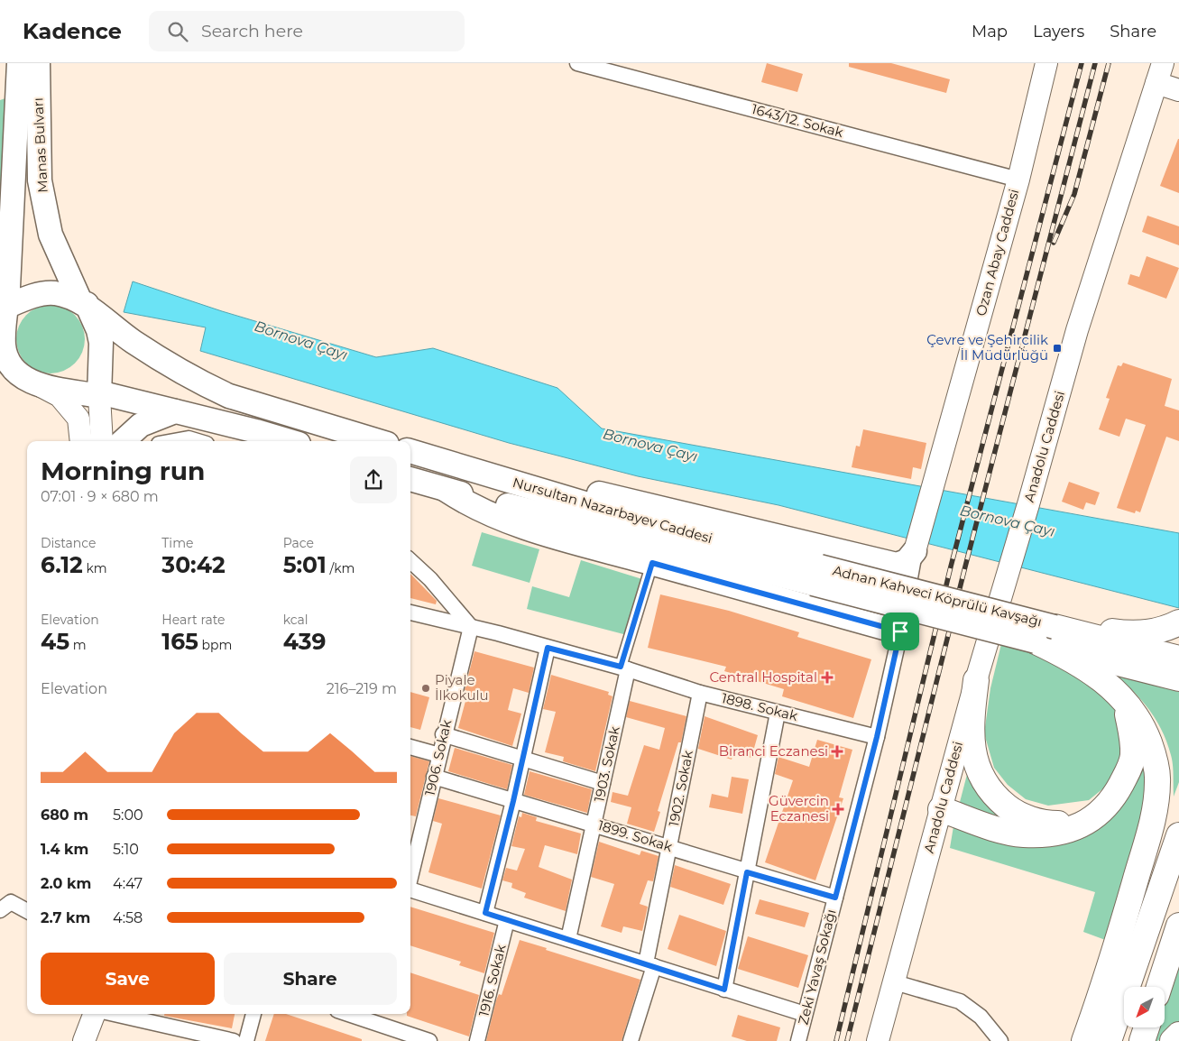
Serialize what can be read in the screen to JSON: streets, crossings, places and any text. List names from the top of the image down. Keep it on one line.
{"streets":{"main road":["Manas Bulvarı","Ozan Abay Caddesi","Anadolu Caddesi","Nursultan Nazarbayev Caddesi","Adnan Kahveci Köprülü Kavşağı"],"street":["1643/12. Sokak","1898. Sokak","1906. Sokak","1903. Sokak","1902. Sokak","1899. Sokak","Zeki Yavaş Sokağı","1916. Sokak"]},"crossings":[["1643/12. Sokak","Ozan Abay Caddesi"],["Ozan Abay Caddesi","Zeki Yavaş Sokağı"],["Nursultan Nazarbayev Caddesi","Adnan Kahveci Köprülü Kavşağı"],["1898. Sokak","1906. Sokak"],["1898. Sokak","1903. Sokak"],["1898. Sokak","1902. Sokak"],["1898. Sokak","Zeki Yavaş Sokağı"],["1906. Sokak","1899. Sokak"],["1903. Sokak","1899. Sokak"],["1902. Sokak","1899. Sokak"],["1899. Sokak","Zeki Yavaş Sokağı"]],"water":["Bornova Çayı"],"places":{"transit":["Çevre ve Şehircilik İl Müdürlüğü"],"health":["Central Hospital","Biranci Eczanesi","Güvercin Eczanesi"],"other":["Piyale İlkokulu"]},"north":"bottom left","page":{"header":"Kadence","search":"Search here","nav":["Map","Layers","Share"],"heading":["Morning run","07:01 · 9 × 680 m"],"stats":[["Distance","6.12 km"],["Time","30:42"],["Pace","5:01 /km"],["Elevation","45 m"],["Heart rate","165 bpm"],["kcal","439"]],"chart":["Elevation","216–219 m"],"list":[{"name":"680 m","note":"5:00"},{"name":"1.4 km","note":"5:10"},{"name":"2.0 km","note":"4:47"},{"name":"2.7 km","note":"4:58"}],"buttons":["Save","Share"]}}
